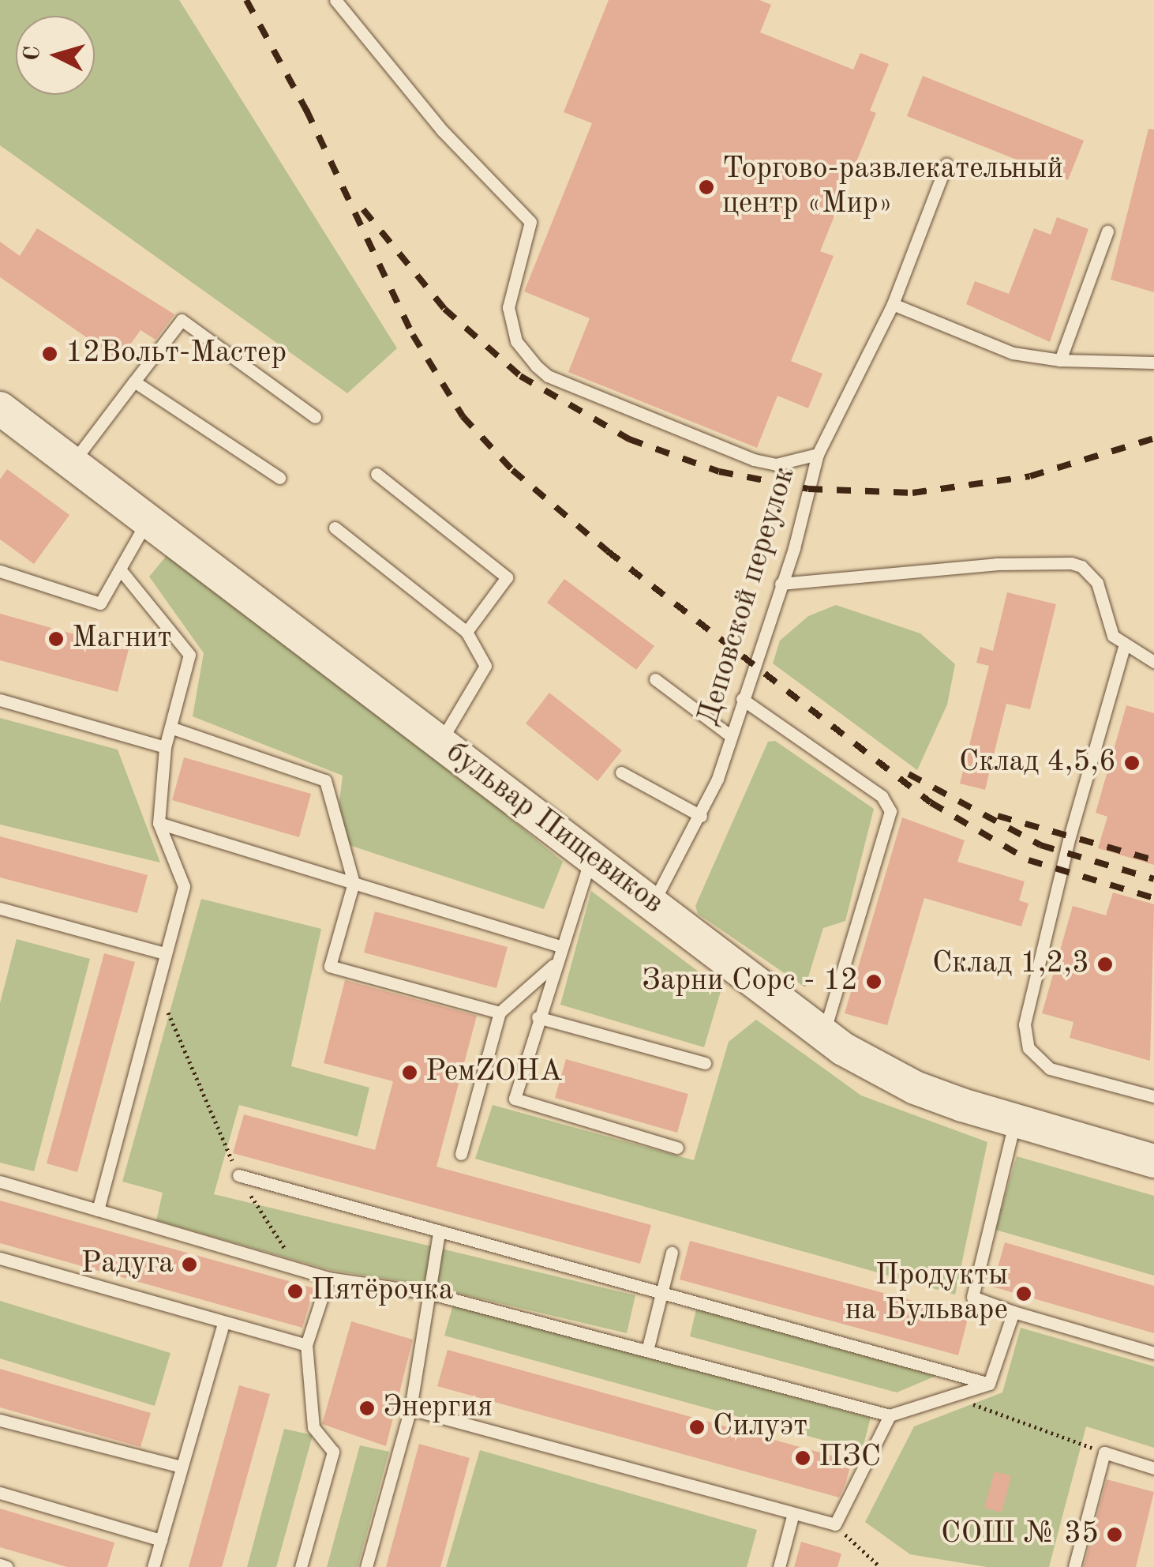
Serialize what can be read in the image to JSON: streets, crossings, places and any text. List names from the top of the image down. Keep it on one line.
{"streets":{"main road":["бульвар Пищевиков"],"lane":["Деповской переулок"]},"crossings":[["Деповской переулок","бульвар Пищевиков"]],"places":["Торгово-развлекательный центр «Мир»","12Вольт-Мастер","Магнит","Склад 4,5,6","Склад 1,2,3","Зарни Сорс - 12","РемZОНА","Радуга","Пятёрочка","Продукты на Бульваре","Энергия","Силуэт","ПЗС","СОШ № 35"],"north":"left"}
